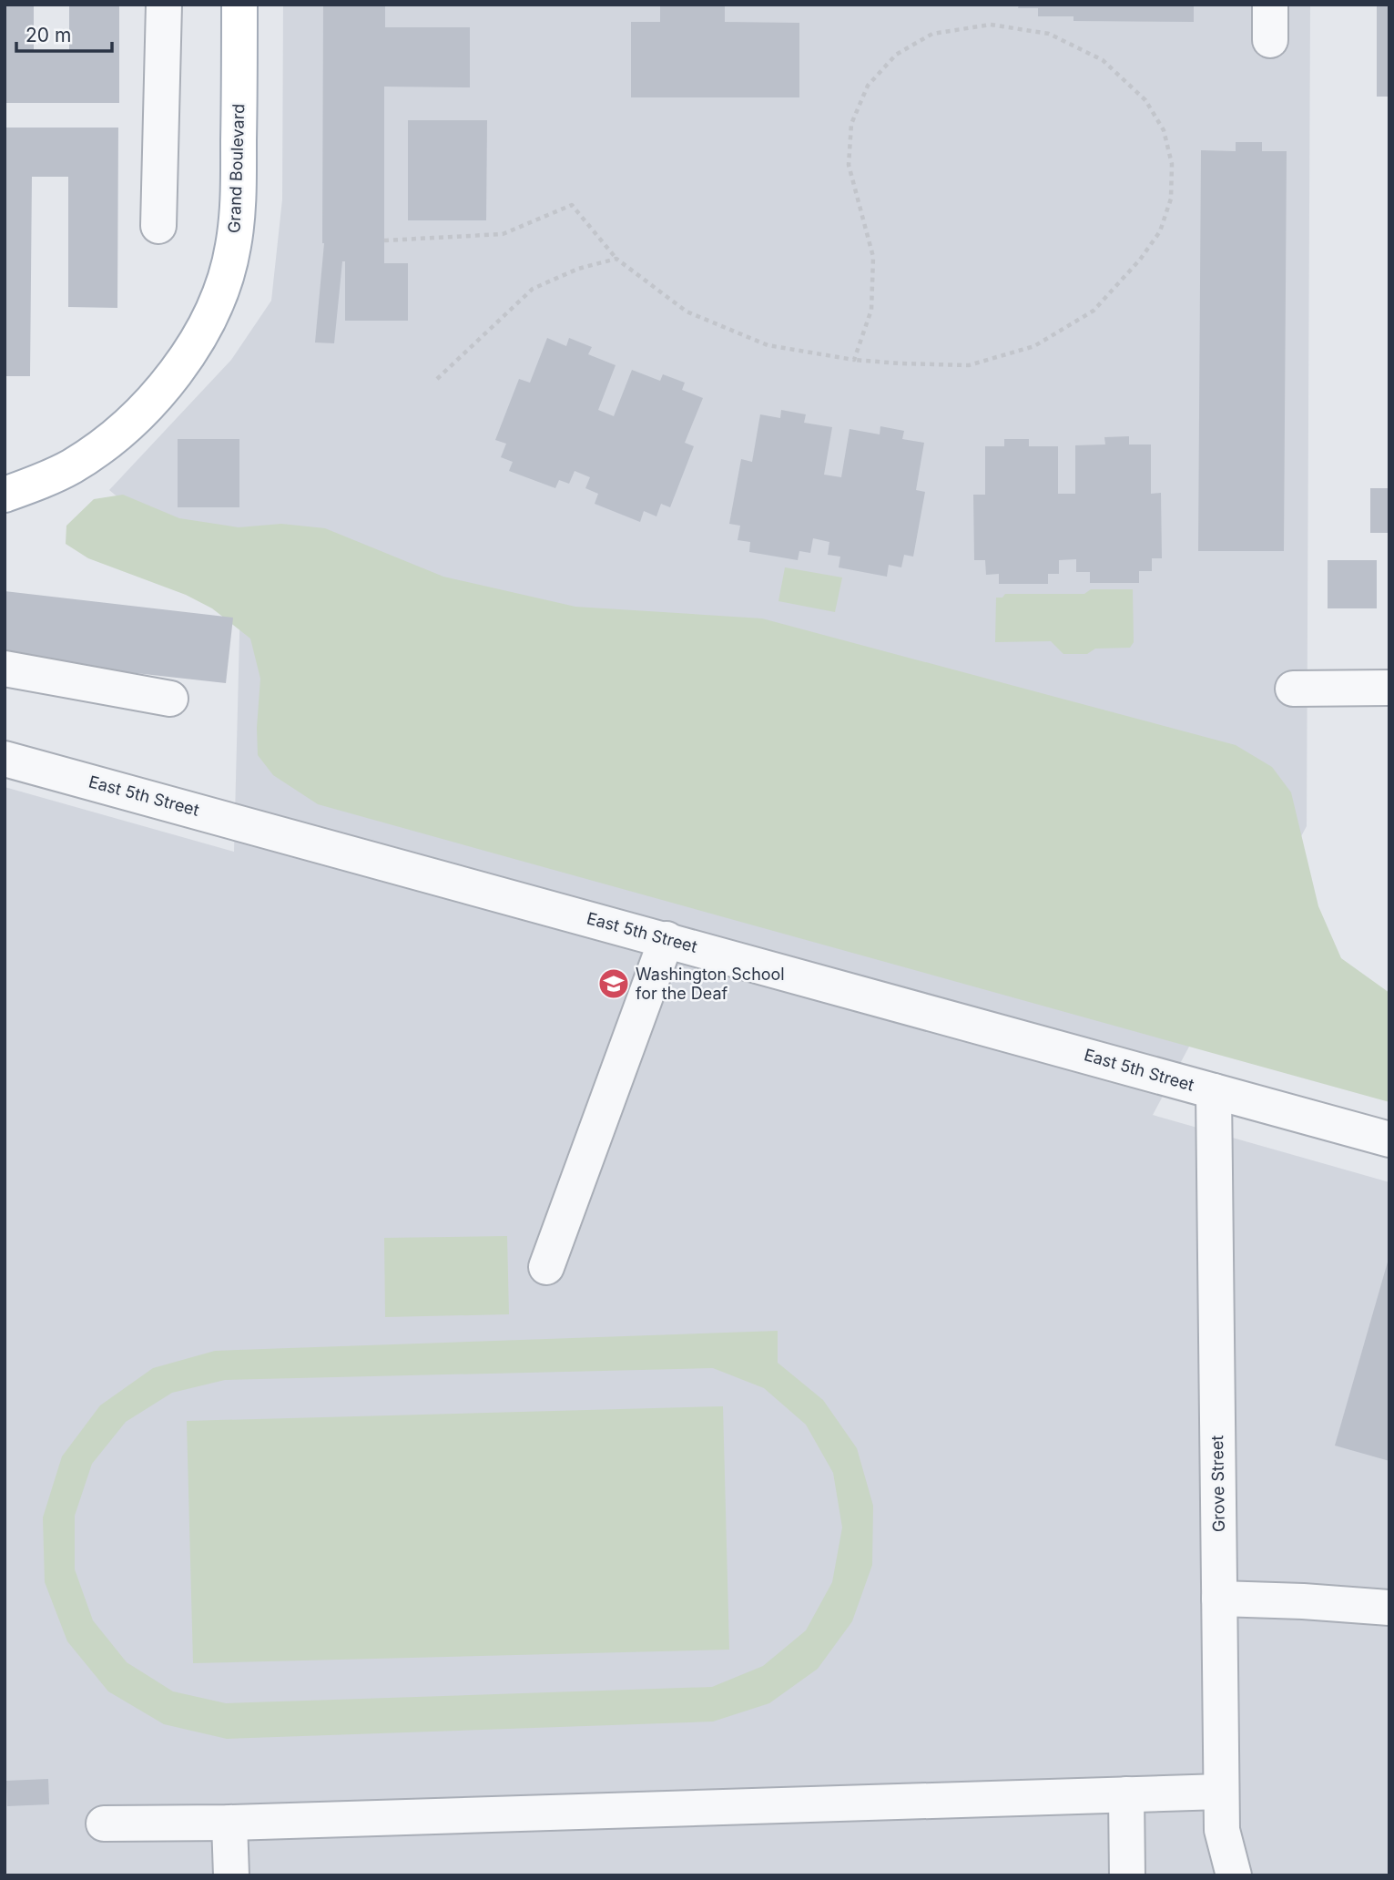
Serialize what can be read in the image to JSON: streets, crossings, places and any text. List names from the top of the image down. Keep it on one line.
{"streets":{"main road":["Grand Boulevard"],"street":["East 5th Street","Grove Street"]},"crossings":[["East 5th Street","Grove Street"]],"places":{"school or university":["Washington School for the Deaf"]},"scale_bar":"20 m"}
